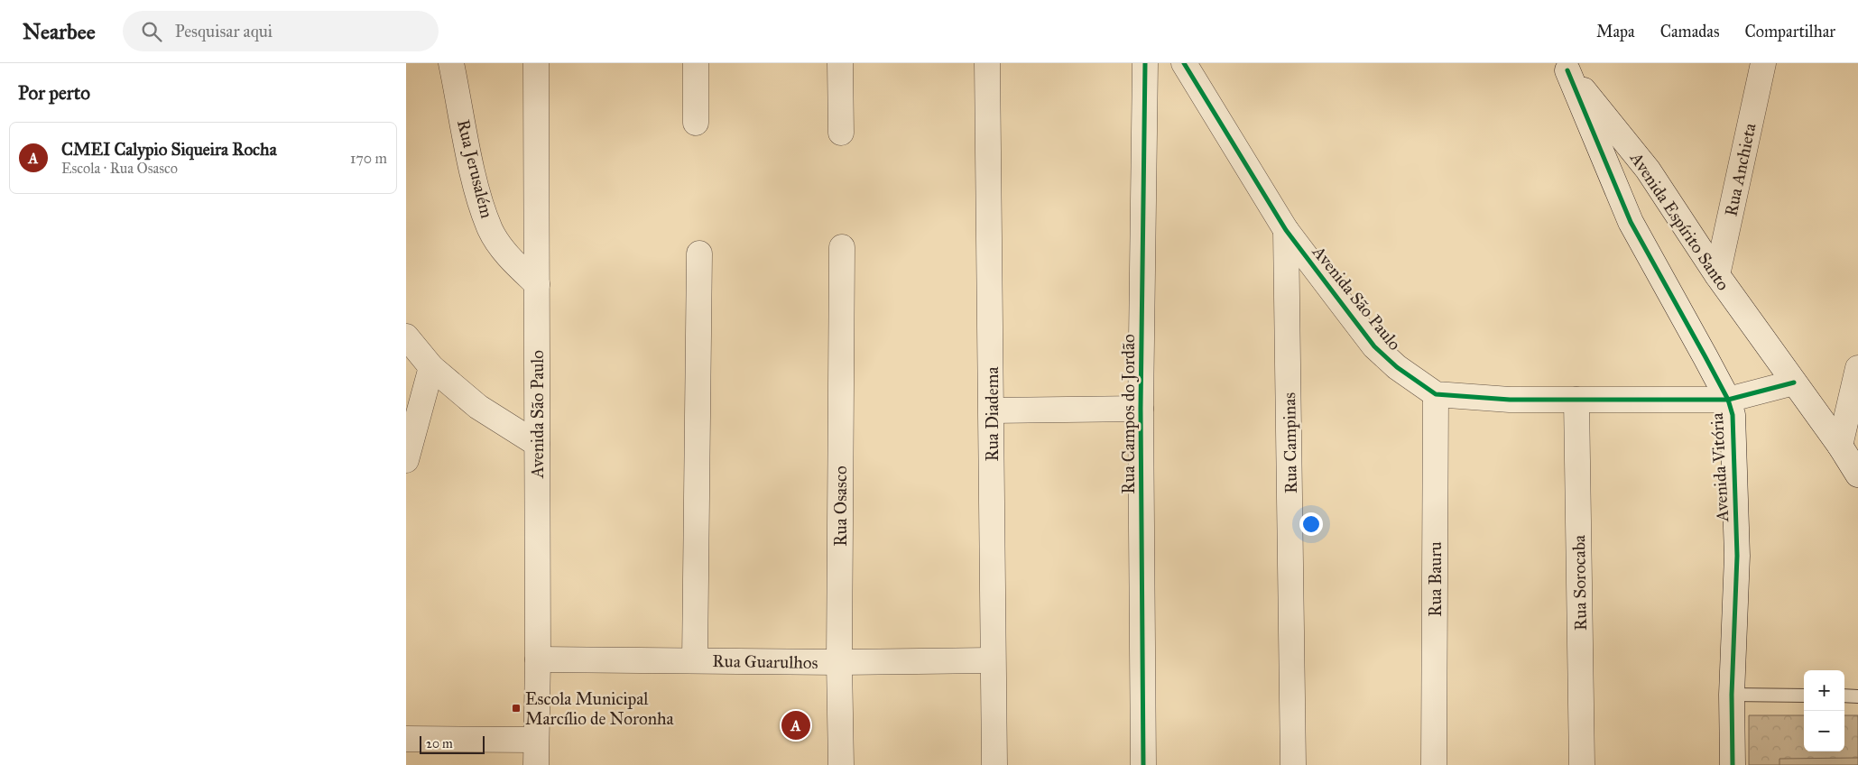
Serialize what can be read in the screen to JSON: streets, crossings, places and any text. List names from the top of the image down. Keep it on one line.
{"streets":{"street":["Rua Jerusalém","Rua Anchieta","Avenida Espírito Santo","Avenida São Paulo","Rua Diadema","Rua Campos do Jordão","Rua Campinas","Avenida Vitória","Rua Osasco","Rua Bauru","Rua Sorocaba","Rua Guarulhos"]},"crossings":[["Rua Jerusalém","Avenida São Paulo"],["Rua Anchieta","Avenida Espírito Santo"],["Avenida Espírito Santo","Avenida Vitória"],["Avenida São Paulo","Rua Campinas"],["Avenida São Paulo","Rua Bauru"],["Avenida São Paulo","Rua Guarulhos"],["Rua Diadema","Rua Guarulhos"],["Rua Osasco","Rua Guarulhos"]],"places":{"transit":["Escola Municipal Marcílio de Noronha"]},"scale_bar":"20 m","page":{"header":"Nearbee","search":"Pesquisar aqui","nav":["Mapa","Camadas","Compartilhar"],"heading":"Por perto","list":[{"mark":"A","name":"CMEI Calypio Siqueira Rocha","note":"Escola · Rua Osasco","value":"170 m"}],"map_buttons":["+","−"],"pins":"A","scale":"20 m"}}
